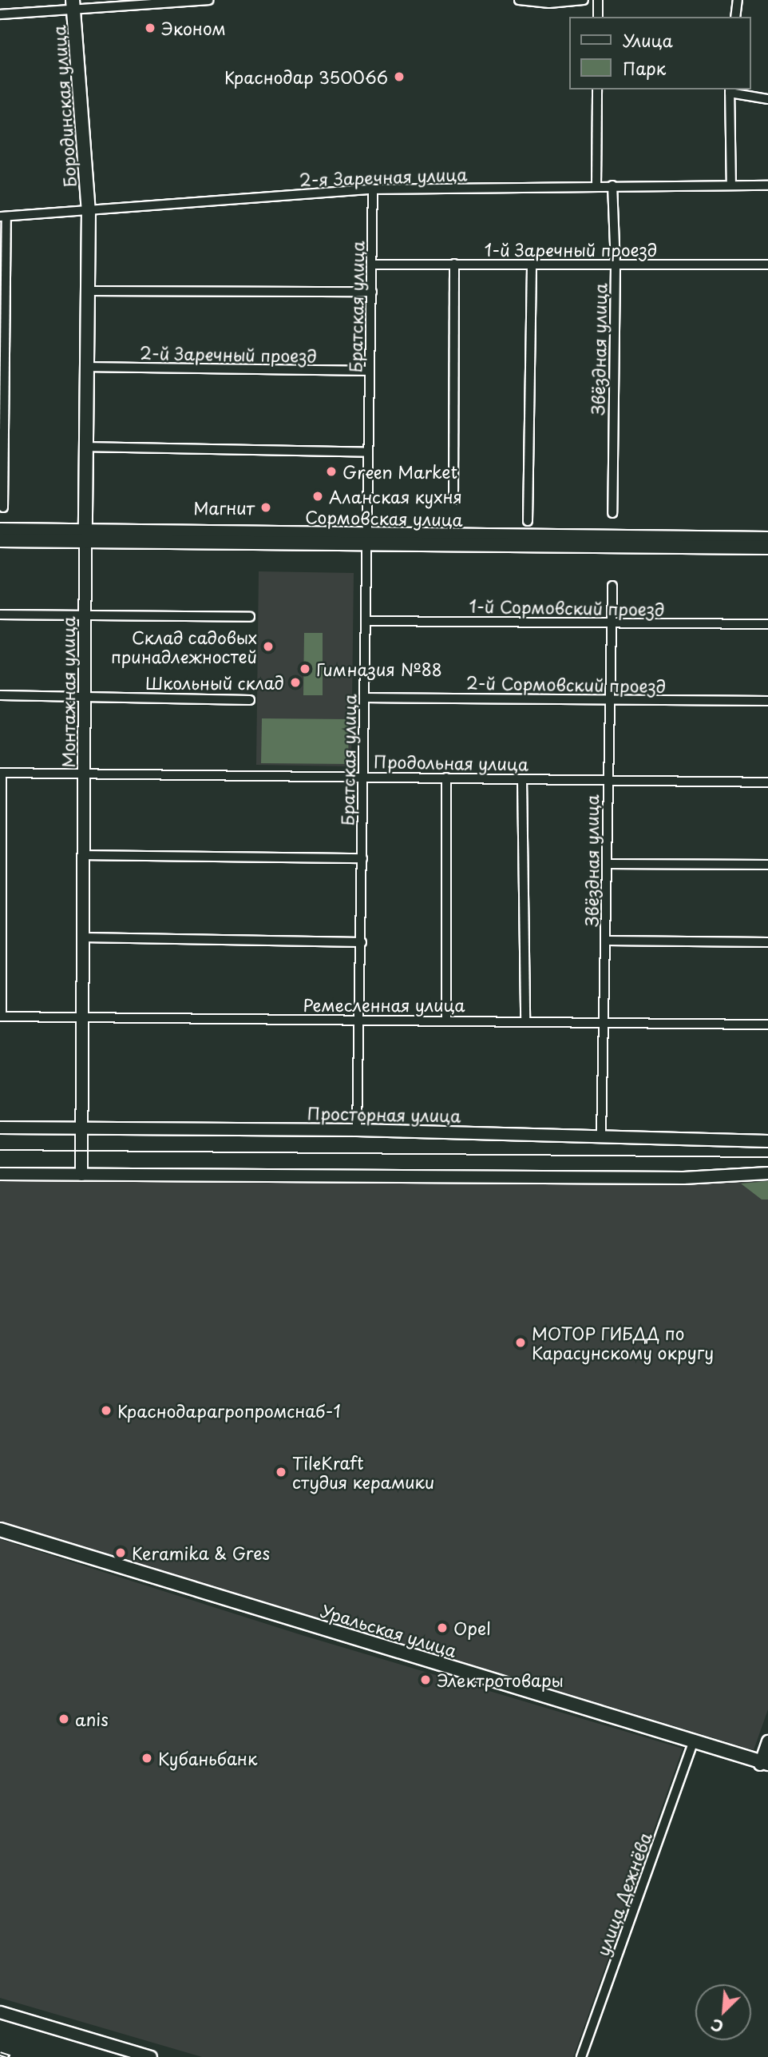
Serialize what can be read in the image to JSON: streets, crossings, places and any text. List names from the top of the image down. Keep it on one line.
{"streets":{"main road":["Бородинская улица","Сормовская улица","Монтажная улица","Уральская улица"],"street":["2-я Заречная улица","1-й Заречный проезд","Братская улица","Звёздная улица","2-й Заречный проезд","1-й Сормовский проезд","2-й Сормовский проезд","Продольная улица","Ремесленная улица","Просторная улица","улица Дежнёва"]},"crossings":[["Бородинская улица","2-я Заречная улица"],["Бородинская улица","Монтажная улица"],["2-я Заречная улица","Братская улица"],["2-я Заречная улица","Звёздная улица"],["2-я Заречная улица","Монтажная улица"],["1-й Заречный проезд","Братская улица"],["1-й Заречный проезд","Звёздная улица"],["Братская улица","2-й Заречный проезд"],["Братская улица","Сормовская улица"],["Братская улица","1-й Сормовский проезд"],["Братская улица","2-й Сормовский проезд"],["Братская улица","Продольная улица"],["Братская улица","Ремесленная улица"],["Братская улица","Просторная улица"],["Звёздная улица","1-й Сормовский проезд"],["Звёздная улица","2-й Сормовский проезд"],["Звёздная улица","Продольная улица"],["Звёздная улица","Ремесленная улица"],["Звёздная улица","Просторная улица"],["2-й Заречный проезд","Монтажная улица"],["Сормовская улица","Монтажная улица"],["Монтажная улица","Продольная улица"],["Монтажная улица","Ремесленная улица"],["Монтажная улица","Просторная улица"],["Уральская улица","улица Дежнёва"]],"places":["Эконом","Краснодар 350066","Green Market","Аланская кухня","Магнит","Склад садовых принадлежностей","Гимназия №88","Школьный склад","МОТОР ГИБДД по Карасунскому округу","Краснодарагропромснаб-1","TileKraft студия керамики","Keramika & Gres","Opel","Электротовары","anis","Кубаньбанк"],"legend":["Улица","Парк"],"north":"bottom left"}
